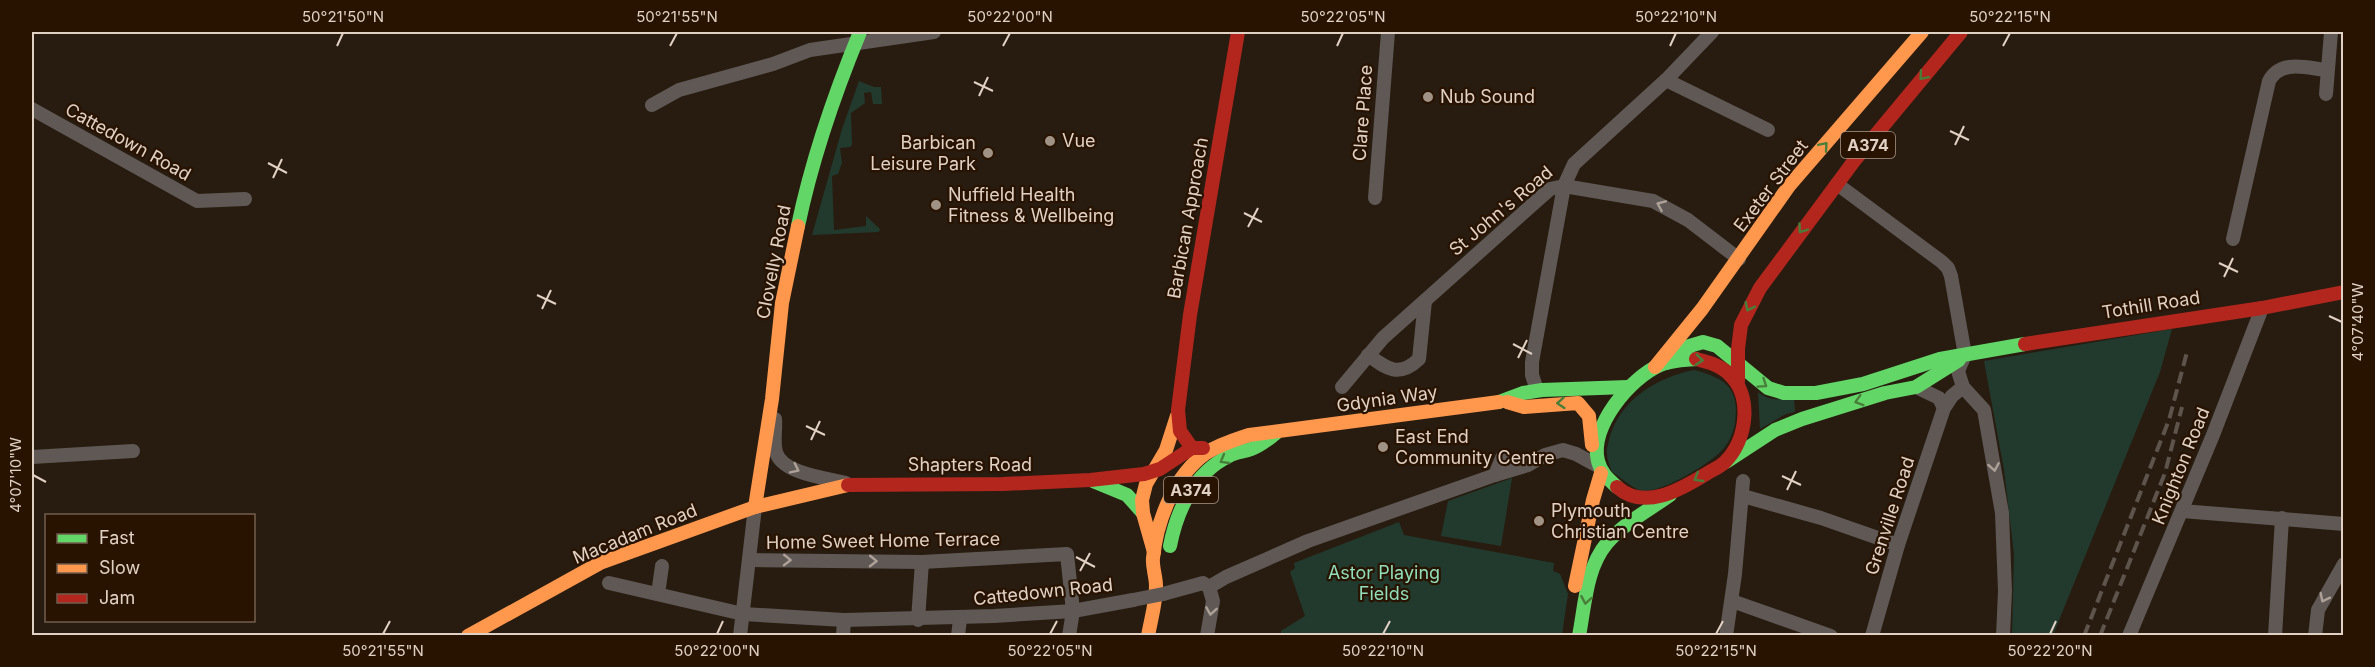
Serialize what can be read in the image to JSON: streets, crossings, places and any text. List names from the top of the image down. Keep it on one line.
{"streets":{"main road":["A374","Exeter Street","Barbican Approach","Clovelly Road","Tothill Road","Gdynia Way","Shapters Road","Macadam Road"],"street":["Clare Place","Cattedown Road","St John's Road","Knighton Road","Grenville Road","Home Sweet Home Terrace"]},"crossings":[["Cattedown Road","A374"],["Cattedown Road","Exeter Street"],["Cattedown Road","Tothill Road"],["Cattedown Road","Gdynia Way"],["Cattedown Road","Home Sweet Home Terrace"],["A374","Exeter Street"],["A374","Tothill Road"],["A374","Gdynia Way"],["Exeter Street","Tothill Road"],["Exeter Street","Gdynia Way"],["Barbican Approach","Gdynia Way"],["Barbican Approach","Shapters Road"],["Clovelly Road","Shapters Road"],["Clovelly Road","Macadam Road"],["Tothill Road","Gdynia Way"],["Tothill Road","Knighton Road"],["Shapters Road","Macadam Road"]],"one_way":["Home Sweet Home Terrace"],"parks":["Astor Playing Fields"],"places":["Nub Sound","Vue","Barbican Leisure Park","Nuffield Health Fitness & Wellbeing","East End Community Centre","Plymouth Christian Centre"],"legend":["Fast","Slow","Jam"],"coordinates":["50°21'50\"N","50°21'55\"N","50°22'00\"N","50°22'05\"N","50°22'10\"N","50°22'15\"N","4°07'40\"W","4°07'10\"W","50°22'20\"N"]}
